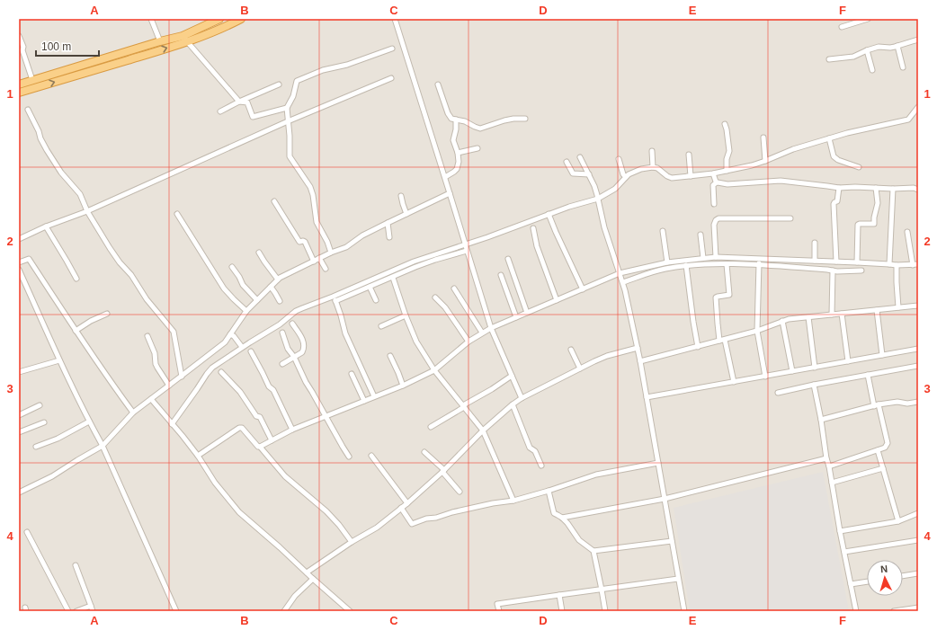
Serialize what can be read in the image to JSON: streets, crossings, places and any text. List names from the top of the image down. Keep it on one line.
{"scale_bar":"100 m","north":"top","grid":{"columns":["A","B","C","D","E","F"],"rows":["1","2","3","4"]}}
